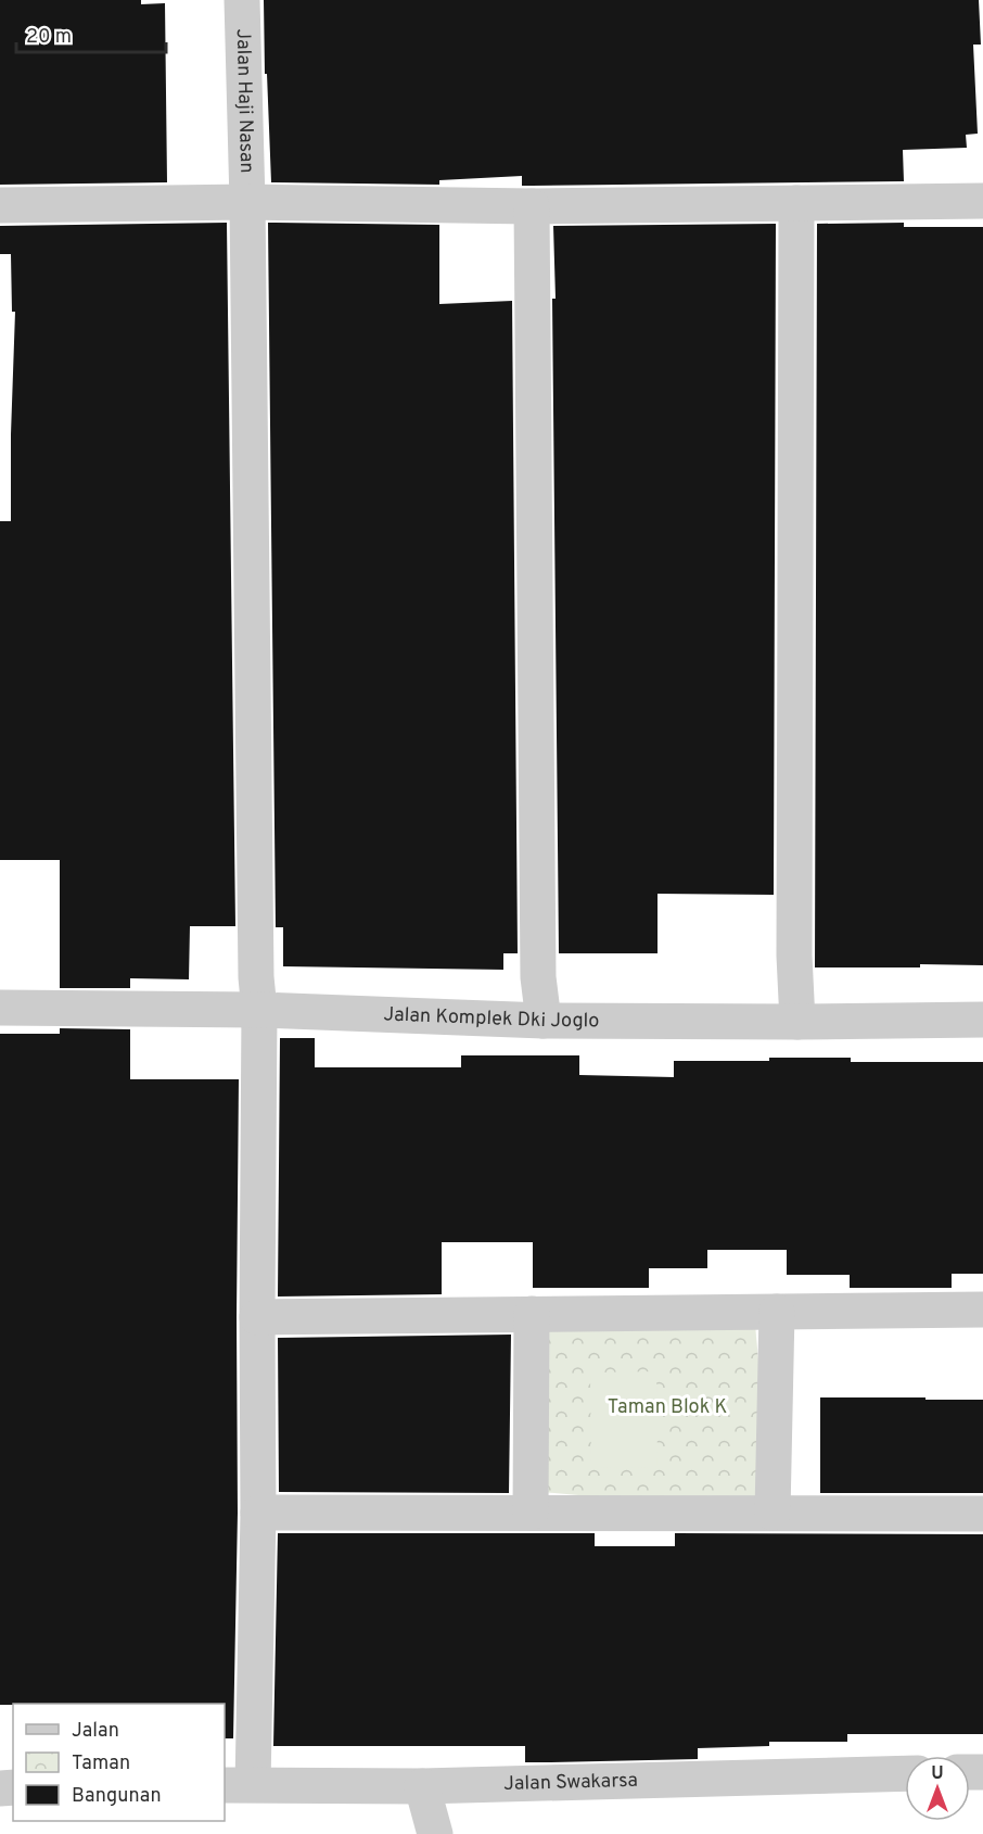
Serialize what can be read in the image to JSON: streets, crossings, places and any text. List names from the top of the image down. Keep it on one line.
{"streets":{"street":["Jalan Haji Nasan","Jalan Komplek Dki Joglo","Jalan Swakarsa"]},"crossings":[["Jalan Haji Nasan","Jalan Komplek Dki Joglo"],["Jalan Haji Nasan","Jalan Swakarsa"]],"parks":["Taman Blok K"],"legend":["Jalan","Taman","Bangunan"],"scale_bar":"20 m","north":"top"}
